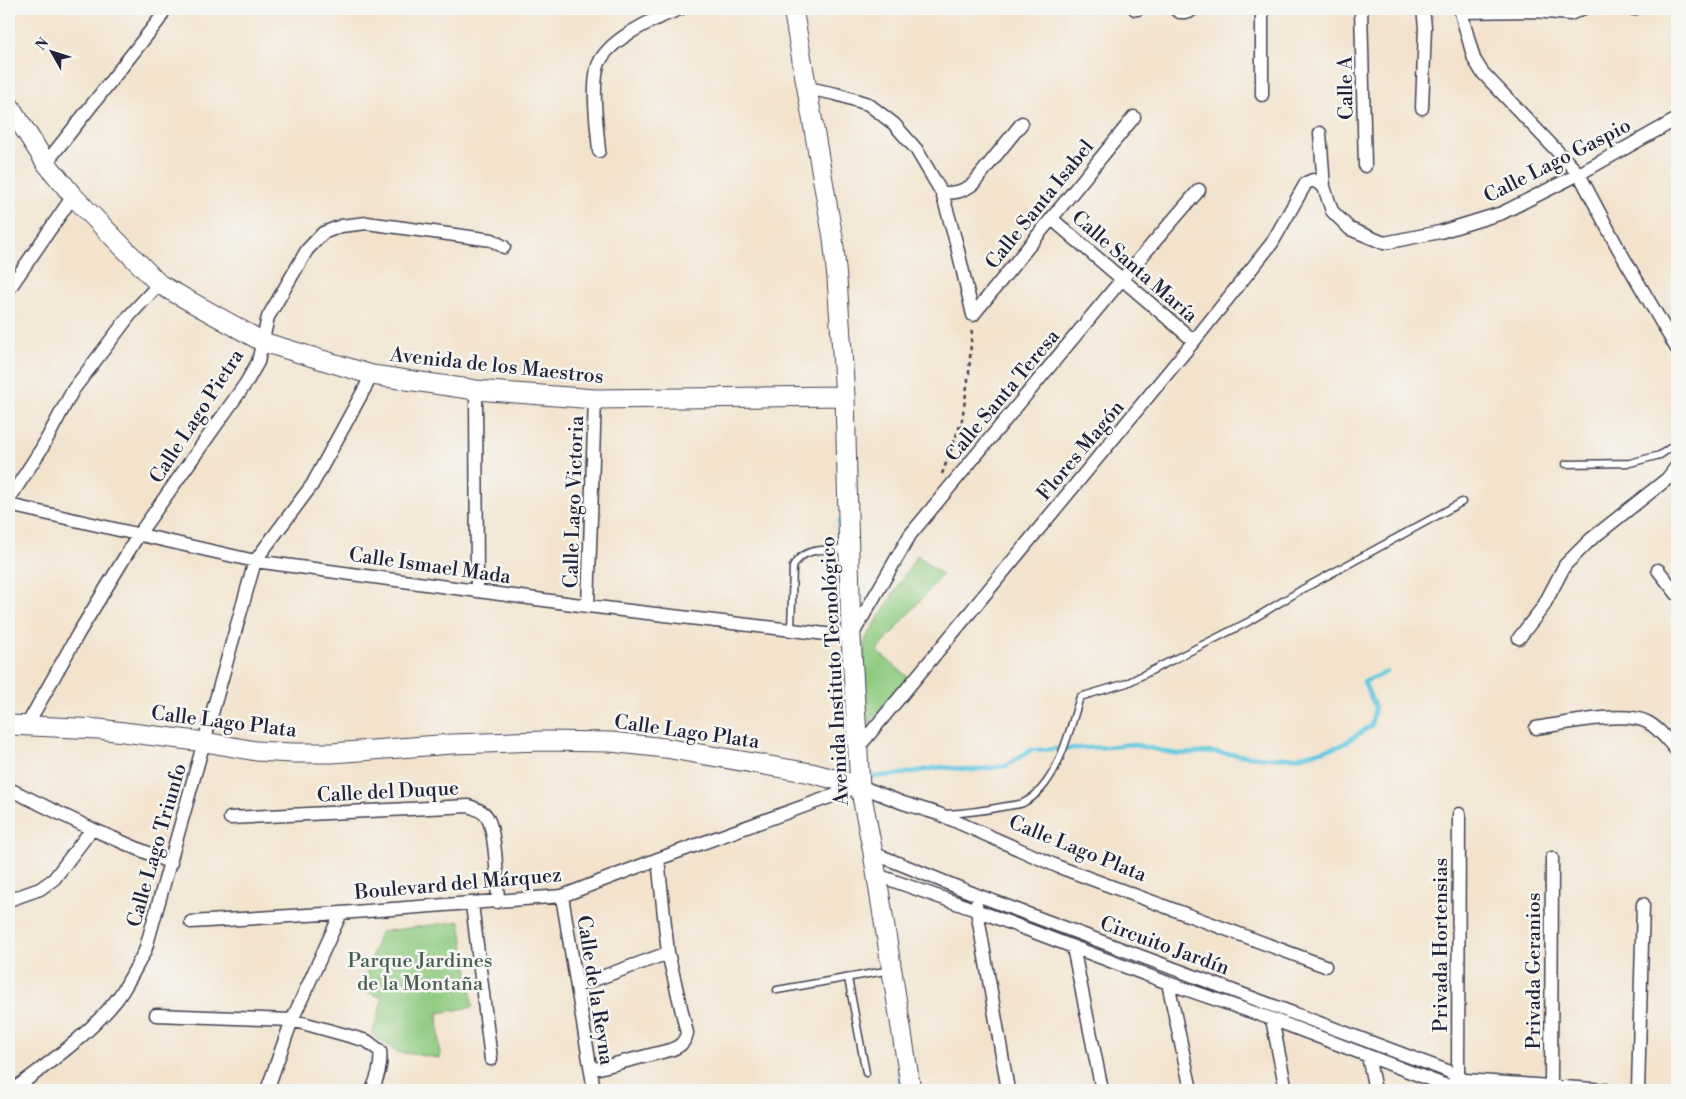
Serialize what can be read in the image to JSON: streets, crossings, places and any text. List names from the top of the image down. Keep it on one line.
{"streets":{"street":["Calle A","Calle Lago Gaspio","Calle Santa Isabel","Calle Santa María","Avenida de los Maestros","Calle Santa Teresa","Calle Lago Pietra","Flores Magón","Calle Lago Victoria","Calle Ismael Mada","Avenida Instituto Tecnológico","Calle Lago Plata","Calle del Duque","Calle Lago Triunfo","Boulevard del Márquez","Circuito Jardín","Privada Hortensias","Privada Geranios","Calle de la Reyna"]},"crossings":[["Calle Lago Gaspio","Flores Magón"],["Calle Santa Isabel","Calle Santa María"],["Calle Santa Isabel","Avenida Instituto Tecnológico"],["Calle Santa María","Calle Santa Teresa"],["Calle Santa María","Flores Magón"],["Avenida de los Maestros","Calle Lago Pietra"],["Avenida de los Maestros","Calle Lago Victoria"],["Avenida de los Maestros","Avenida Instituto Tecnológico"],["Calle Santa Teresa","Calle Ismael Mada"],["Calle Santa Teresa","Avenida Instituto Tecnológico"],["Calle Lago Pietra","Calle Ismael Mada"],["Calle Lago Pietra","Calle Lago Plata"],["Flores Magón","Avenida Instituto Tecnológico"],["Calle Lago Victoria","Calle Ismael Mada"],["Calle Ismael Mada","Avenida Instituto Tecnológico"],["Calle Ismael Mada","Calle Lago Triunfo"],["Avenida Instituto Tecnológico","Calle Lago Plata"],["Avenida Instituto Tecnológico","Boulevard del Márquez"],["Avenida Instituto Tecnológico","Circuito Jardín"],["Calle Lago Plata","Calle Lago Triunfo"],["Calle Lago Plata","Boulevard del Márquez"],["Calle del Duque","Boulevard del Márquez"],["Boulevard del Márquez","Calle de la Reyna"],["Circuito Jardín","Privada Hortensias"],["Circuito Jardín","Privada Geranios"]],"parks":["Parque Jardines de la Montaña"],"north":"top left"}
